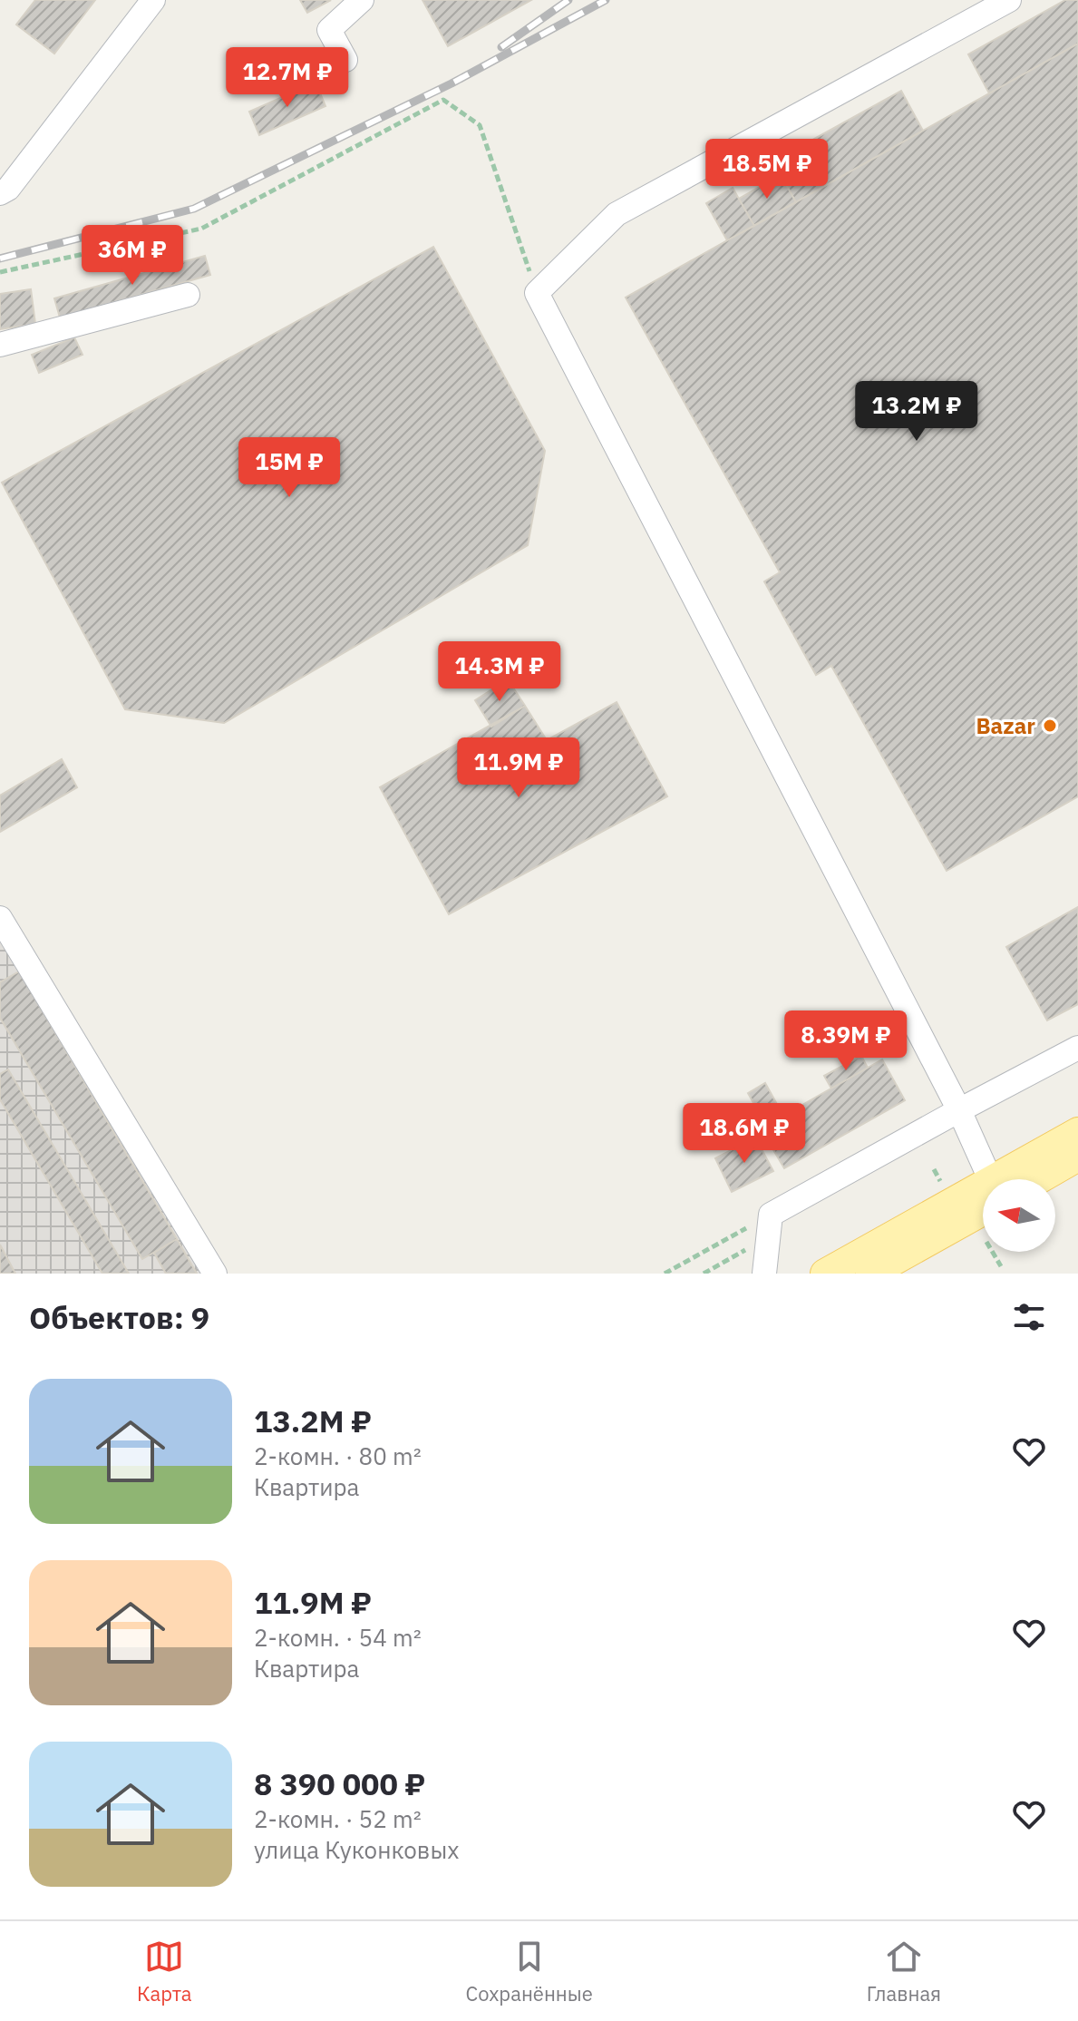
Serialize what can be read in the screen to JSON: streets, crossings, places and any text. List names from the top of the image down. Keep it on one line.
{"places":["Bazar"],"north":"left","page":{"price":["12.7M ₽","18.5M ₽","36M ₽","13.2M ₽","15M ₽","14.3M ₽","11.9M ₽","8.39M ₽","18.6M ₽"],"heading":"Объектов: 9","list":[{"name":"13.2M ₽","note":"2-комн. · 80 m² · Квартира"},{"name":"11.9M ₽","note":"2-комн. · 54 m² · Квартира"},{"name":"8 390 000 ₽","note":"2-комн. · 52 m² · улица Куконковых"}],"tabs":["Карта","Сохранённые","Главная"]}}
